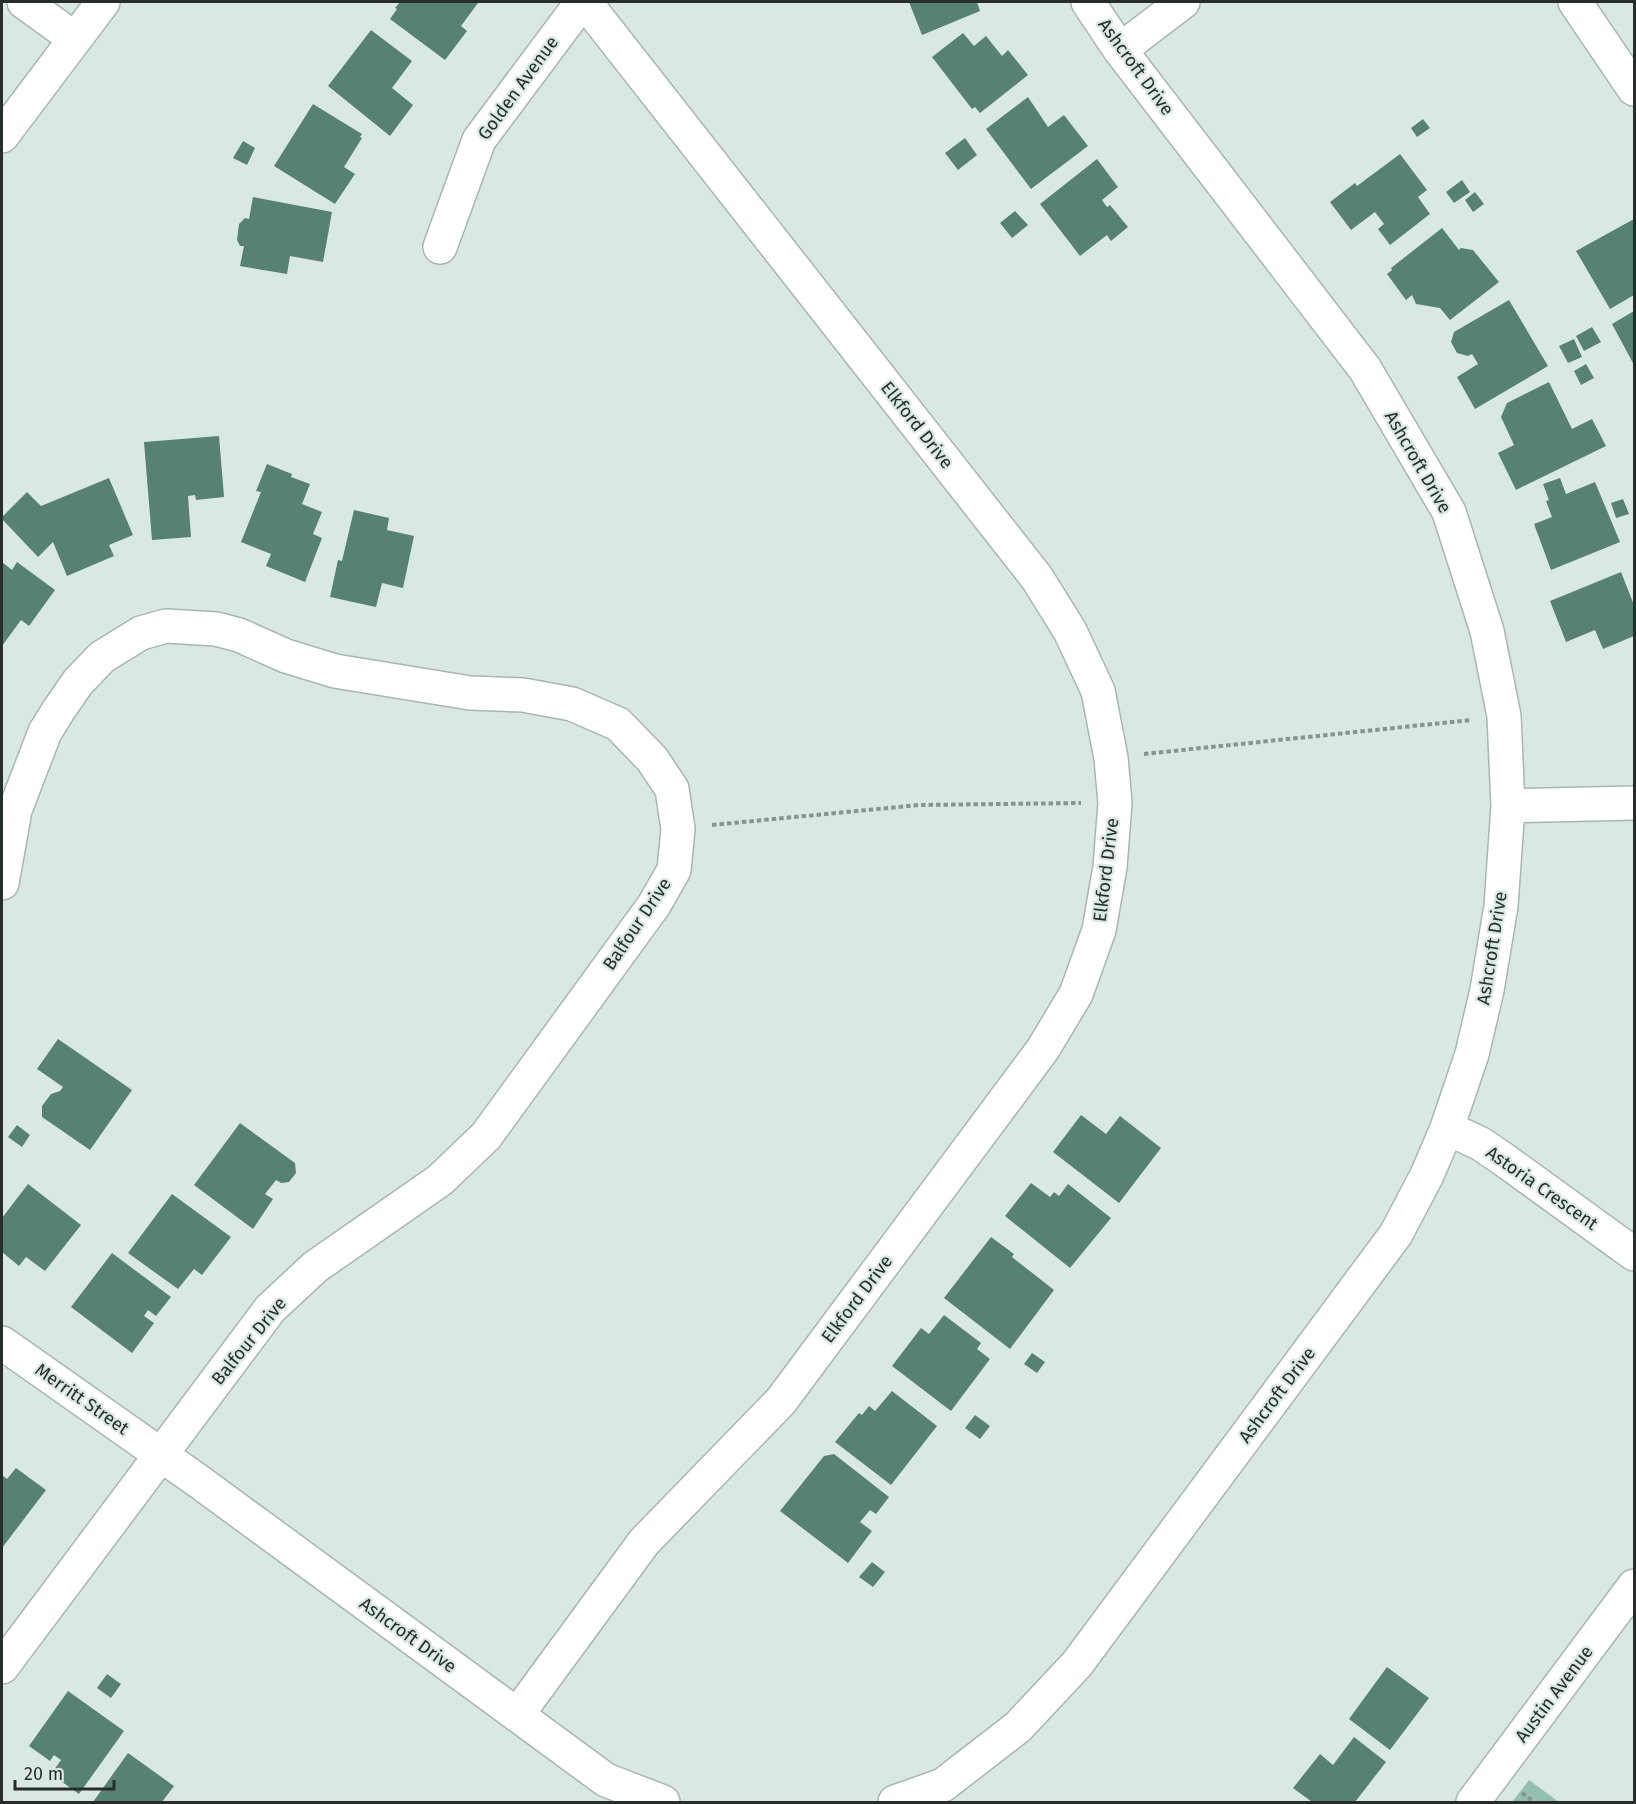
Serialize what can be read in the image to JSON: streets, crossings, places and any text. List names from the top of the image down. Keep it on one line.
{"streets":{"street":["Ashcroft Drive","Golden Avenue","Elkford Drive","Balfour Drive","Astoria Crescent","Merritt Street","Austin Avenue"]},"crossings":[["Ashcroft Drive","Elkford Drive"],["Ashcroft Drive","Balfour Drive"],["Ashcroft Drive","Astoria Crescent"],["Ashcroft Drive","Merritt Street"],["Golden Avenue","Elkford Drive"],["Balfour Drive","Merritt Street"]],"scale_bar":"20 m"}
